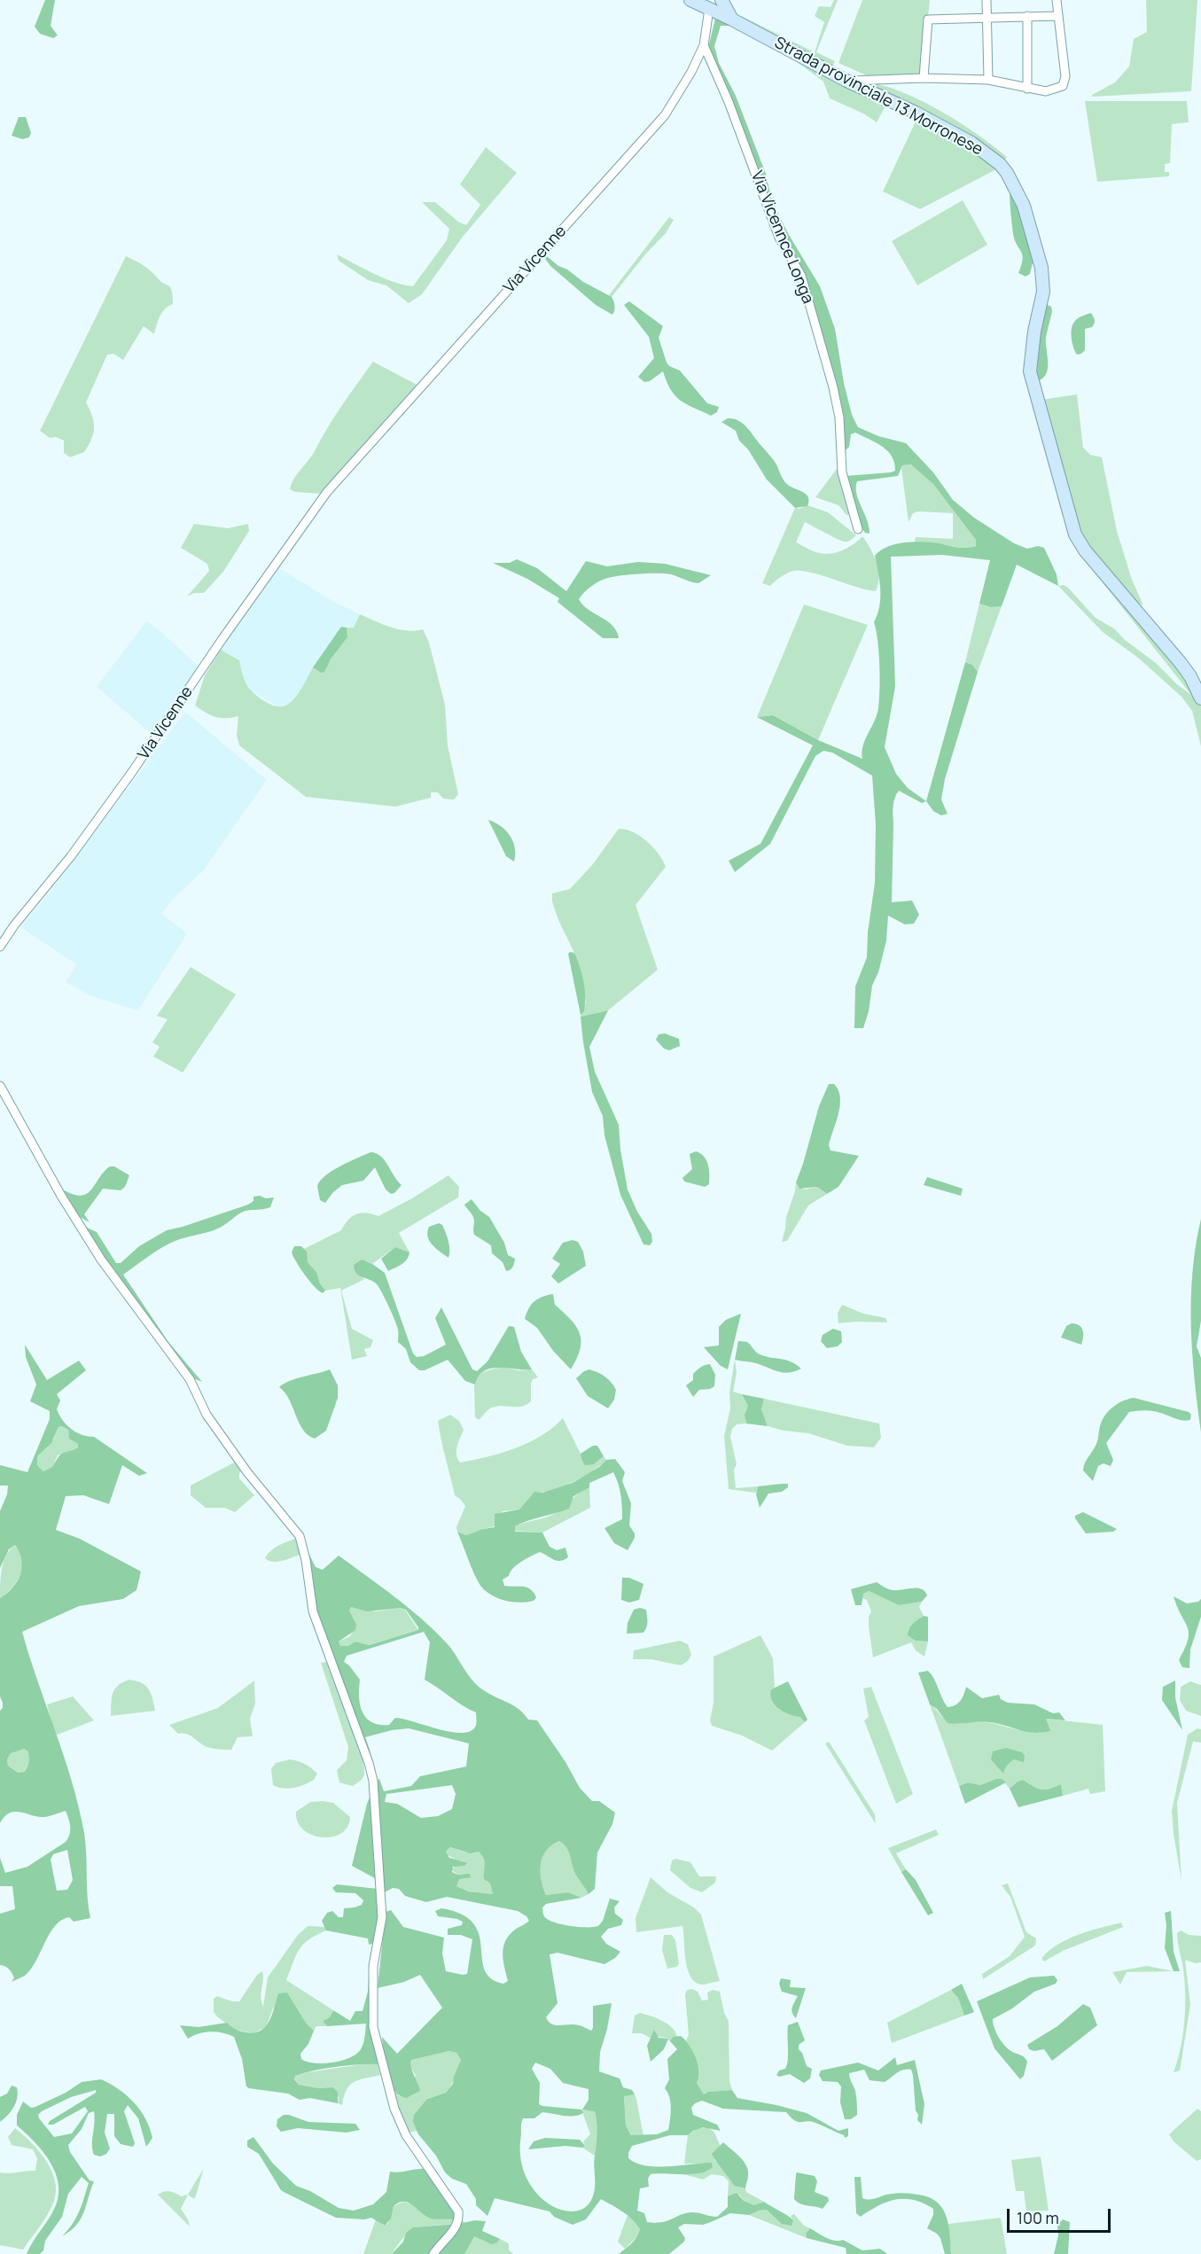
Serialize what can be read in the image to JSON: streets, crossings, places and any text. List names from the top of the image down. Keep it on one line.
{"streets":{"main road":["Strada provinciale 13 Morronese"],"street":["Via Vicennce Longa","Via Vicenne"]},"crossings":[["Strada provinciale 13 Morronese","Via Vicenne"],["Via Vicennce Longa","Via Vicenne"]],"scale_bar":"100 m"}
